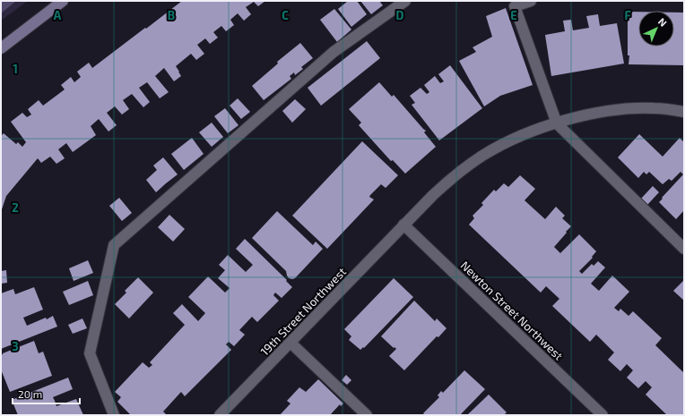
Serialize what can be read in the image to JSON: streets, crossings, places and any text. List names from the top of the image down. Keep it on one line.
{"streets":{"street":["Newton Street Northwest","19th Street Northwest"]},"crossings":[["Newton Street Northwest","19th Street Northwest"]],"scale_bar":"20 m","north":"top right","grid":{"columns":["A","B","C","D","E","F"],"rows":["1","2","3"]}}
